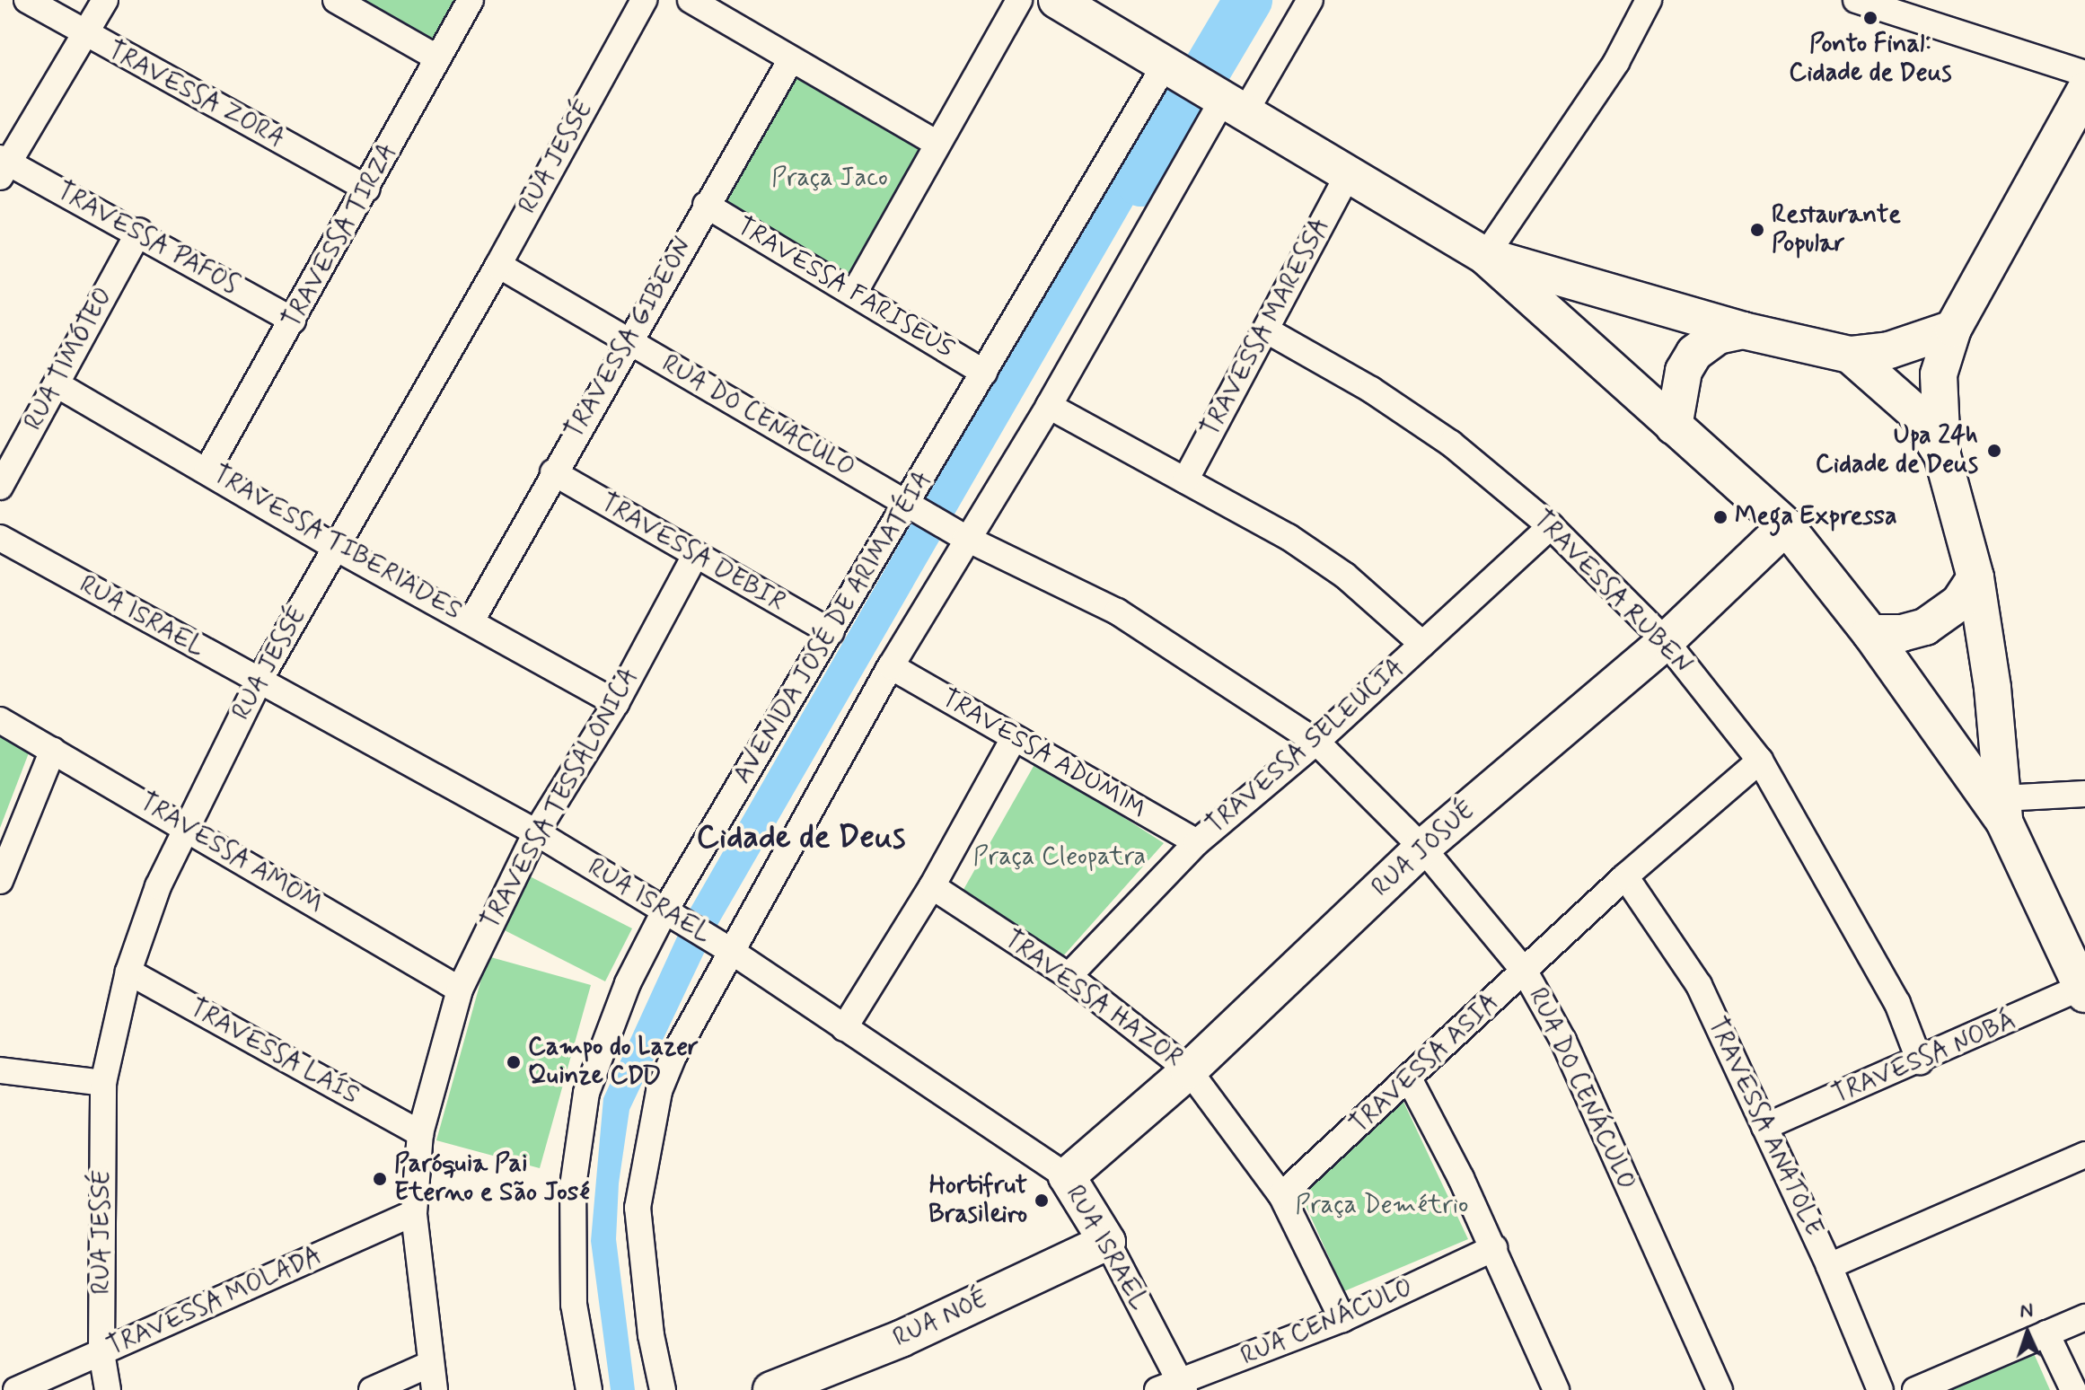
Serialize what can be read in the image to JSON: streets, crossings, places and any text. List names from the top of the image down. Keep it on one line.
{"streets":{"main road":["RUA ISRAEL","RUA JOSUÉ","RUA NOÉ"],"street":["TRAVESSA ZORA","RUA JESSÉ","TRAVESSA TIRZA","TRAVESSA PAFOS","TRAVESSA FARISEUS","TRAVESSA MARESSA","TRAVESSA GIBEON","RUA TIMÓTEO","RUA DO CENACULO","TRAVESSA TIBERIADES","TRAVESSA DEBIR","TRAVESSA RUBEN","AVENIDA JOSÉ DE ARIMATÉIA","TRAVESSA SELEUCIA","TRAVESSA ADUMIM","TRAVESSA TESSALONICA","TRAVESSA AMOM","TRAVESSA HAZOR","TRAVESSA LAÍS","TRAVESSA NOBÁ","TRAVESSA ASIA","RUA DO CENÁCULO","TRAVESSA ANATOLE","TRAVESSA MOLADA","RUA CENÁCULO"]},"crossings":[["TRAVESSA ZORA","TRAVESSA TIRZA"],["RUA JESSÉ","RUA DO CENACULO"],["RUA JESSÉ","TRAVESSA TIBERIADES"],["RUA JESSÉ","RUA ISRAEL"],["RUA JESSÉ","TRAVESSA AMOM"],["RUA JESSÉ","TRAVESSA LAÍS"],["RUA JESSÉ","TRAVESSA MOLADA"],["TRAVESSA TIRZA","TRAVESSA PAFOS"],["TRAVESSA TIRZA","TRAVESSA TIBERIADES"],["TRAVESSA PAFOS","RUA TIMÓTEO"],["TRAVESSA FARISEUS","TRAVESSA GIBEON"],["TRAVESSA FARISEUS","AVENIDA JOSÉ DE ARIMATÉIA"],["TRAVESSA MARESSA","TRAVESSA RUBEN"],["TRAVESSA GIBEON","RUA DO CENACULO"],["TRAVESSA GIBEON","TRAVESSA TIBERIADES"],["TRAVESSA GIBEON","TRAVESSA DEBIR"],["RUA TIMÓTEO","TRAVESSA TIBERIADES"],["RUA DO CENACULO","AVENIDA JOSÉ DE ARIMATÉIA"],["RUA DO CENACULO","RUA DO CENÁCULO"],["TRAVESSA TIBERIADES","TRAVESSA TESSALONICA"],["TRAVESSA DEBIR","AVENIDA JOSÉ DE ARIMATÉIA"],["TRAVESSA DEBIR","TRAVESSA TESSALONICA"],["TRAVESSA RUBEN","TRAVESSA SELEUCIA"],["TRAVESSA RUBEN","RUA JOSUÉ"],["TRAVESSA RUBEN","TRAVESSA NOBÁ"],["TRAVESSA RUBEN","TRAVESSA ASIA"],["RUA ISRAEL","AVENIDA JOSÉ DE ARIMATÉIA"],["RUA ISRAEL","TRAVESSA TESSALONICA"],["RUA ISRAEL","RUA JOSUÉ"],["RUA ISRAEL","RUA NOÉ"],["RUA ISRAEL","RUA CENÁCULO"],["TRAVESSA SELEUCIA","TRAVESSA ADUMIM"],["TRAVESSA SELEUCIA","TRAVESSA HAZOR"],["TRAVESSA SELEUCIA","RUA DO CENÁCULO"],["TRAVESSA TESSALONICA","TRAVESSA AMOM"],["TRAVESSA TESSALONICA","TRAVESSA LAÍS"],["TRAVESSA TESSALONICA","TRAVESSA MOLADA"],["RUA JOSUÉ","TRAVESSA HAZOR"],["RUA JOSUÉ","RUA DO CENÁCULO"],["TRAVESSA HAZOR","TRAVESSA ASIA"],["TRAVESSA HAZOR","RUA CENÁCULO"],["TRAVESSA NOBÁ","TRAVESSA ANATOLE"],["TRAVESSA ASIA","RUA DO CENÁCULO"],["TRAVESSA ASIA","TRAVESSA ANATOLE"]],"districts":["Cidade de Deus"],"parks":["Praça Jaco","Praça Cleopatra","Praça Demétrio"],"places":["Ponto Final: Cidade de Deus","Restaurante Popular","Upa 24h Cidade de Deus","Mega Expressa","Campo do Lazer Quinze CDD","Paróquia Pai Eterno e São José","Hortifrut Brasileiro"],"north":"top"}
